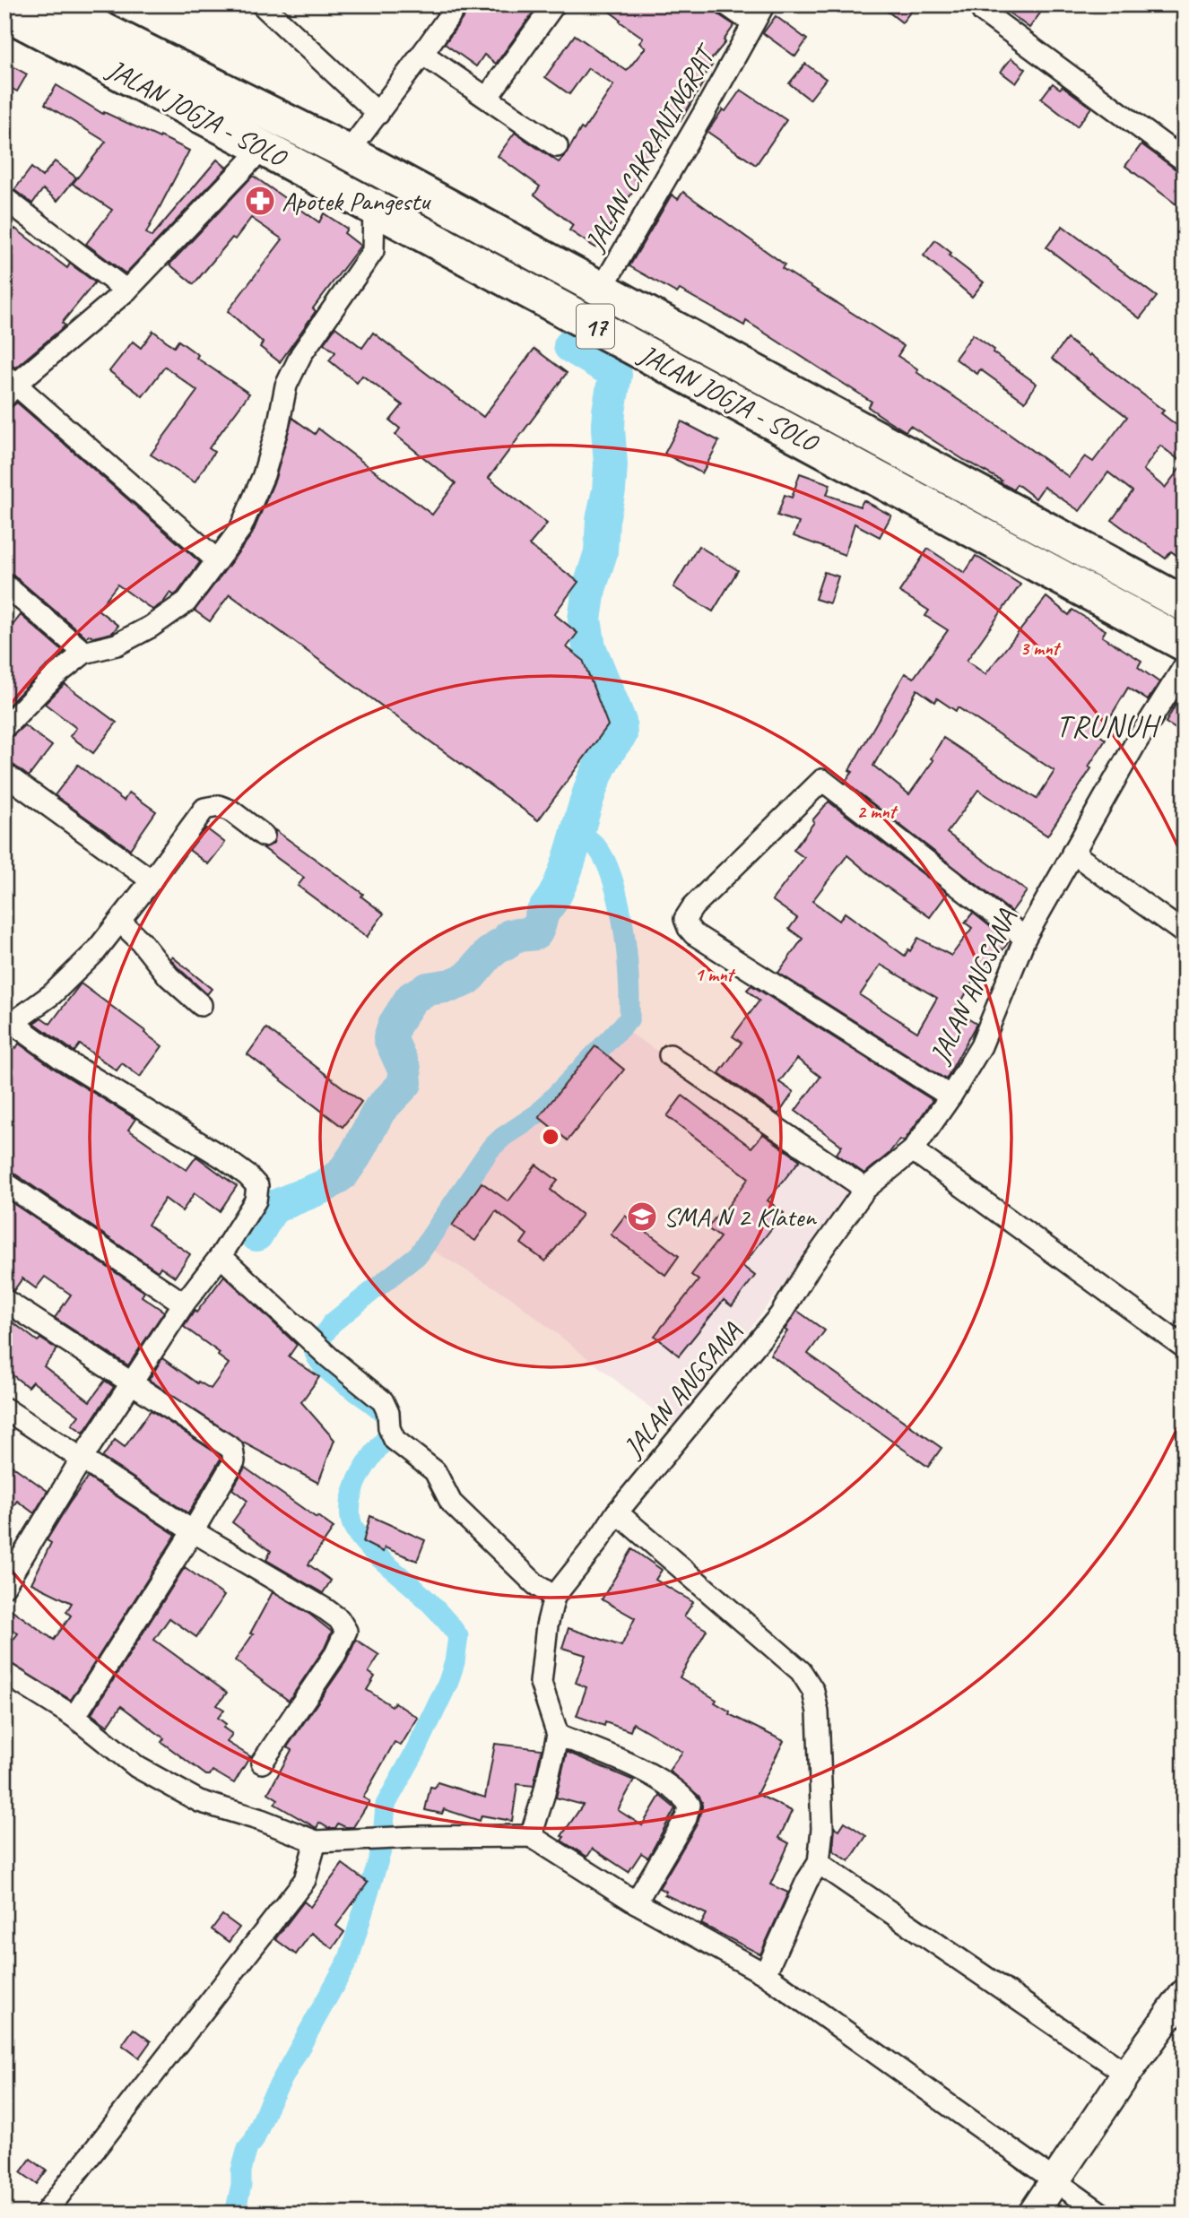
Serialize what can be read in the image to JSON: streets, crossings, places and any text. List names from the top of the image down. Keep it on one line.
{"streets":{"highway":["JALAN JOGJA - SOLO","17"],"street":["JALAN CAKRANINGRAT","JALAN ANGSANA"]},"crossings":[["JALAN JOGJA - SOLO","JALAN CAKRANINGRAT"]],"districts":["TRUNUH"],"places":{"pharmacy":["Apotek Pangestu"],"school or university":["SMA N 2 Klaten"]},"rings":["3 mnt","2 mnt","1 mnt"]}
